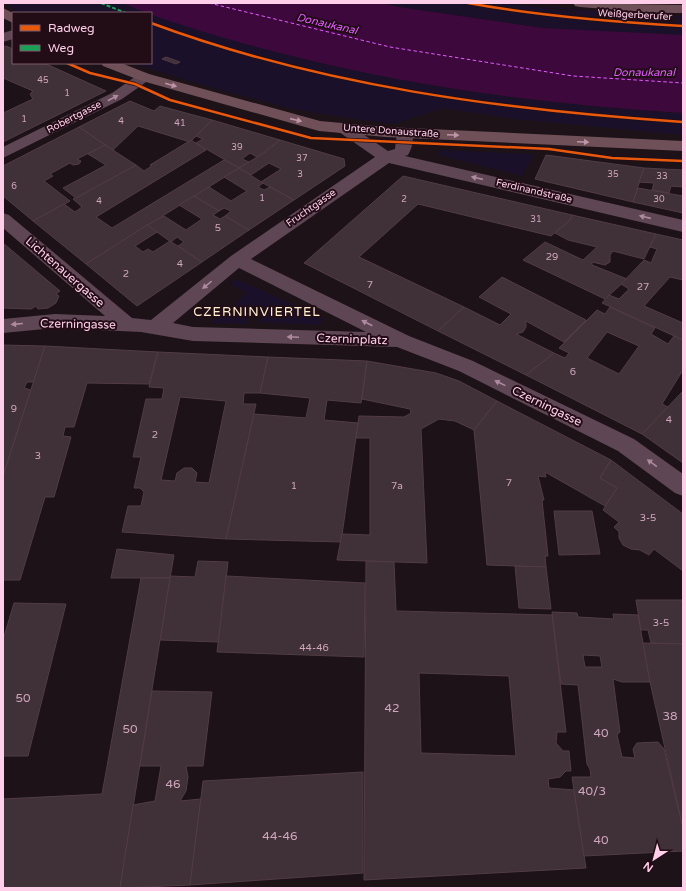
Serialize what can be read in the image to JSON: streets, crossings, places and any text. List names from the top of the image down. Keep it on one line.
{"streets":{"main road":["Untere Donaustraße"],"street":["Robertgasse","Ferdinandstraße","Fruchtgasse","Lichtenauergasse","Czerningasse","Czerninplatz"],"cycle path":["Weißgerberufer"]},"crossings":[["Robertgasse","Untere Donaustraße"],["Untere Donaustraße","Fruchtgasse"],["Ferdinandstraße","Fruchtgasse"],["Fruchtgasse","Czerninplatz"],["Lichtenauergasse","Czerningasse"],["Czerningasse","Czerninplatz"]],"one_way":["Robertgasse","Untere Donaustraße","Ferdinandstraße","Czerningasse","Czerninplatz"],"districts":["CZERNINVIERTEL"],"water":["Donaukanal"],"house_numbers":["45","1","1","4","41","39","37","3","35","33","6","1","2","30","4","31","5","29","4","2","7","27","6","9","4","2","3","7","1","7a","3-5","3-5","44-46","50","42","38","50","40","46","40/3","44-46","40"],"legend":["Radweg","Weg"],"north":"bottom left"}
